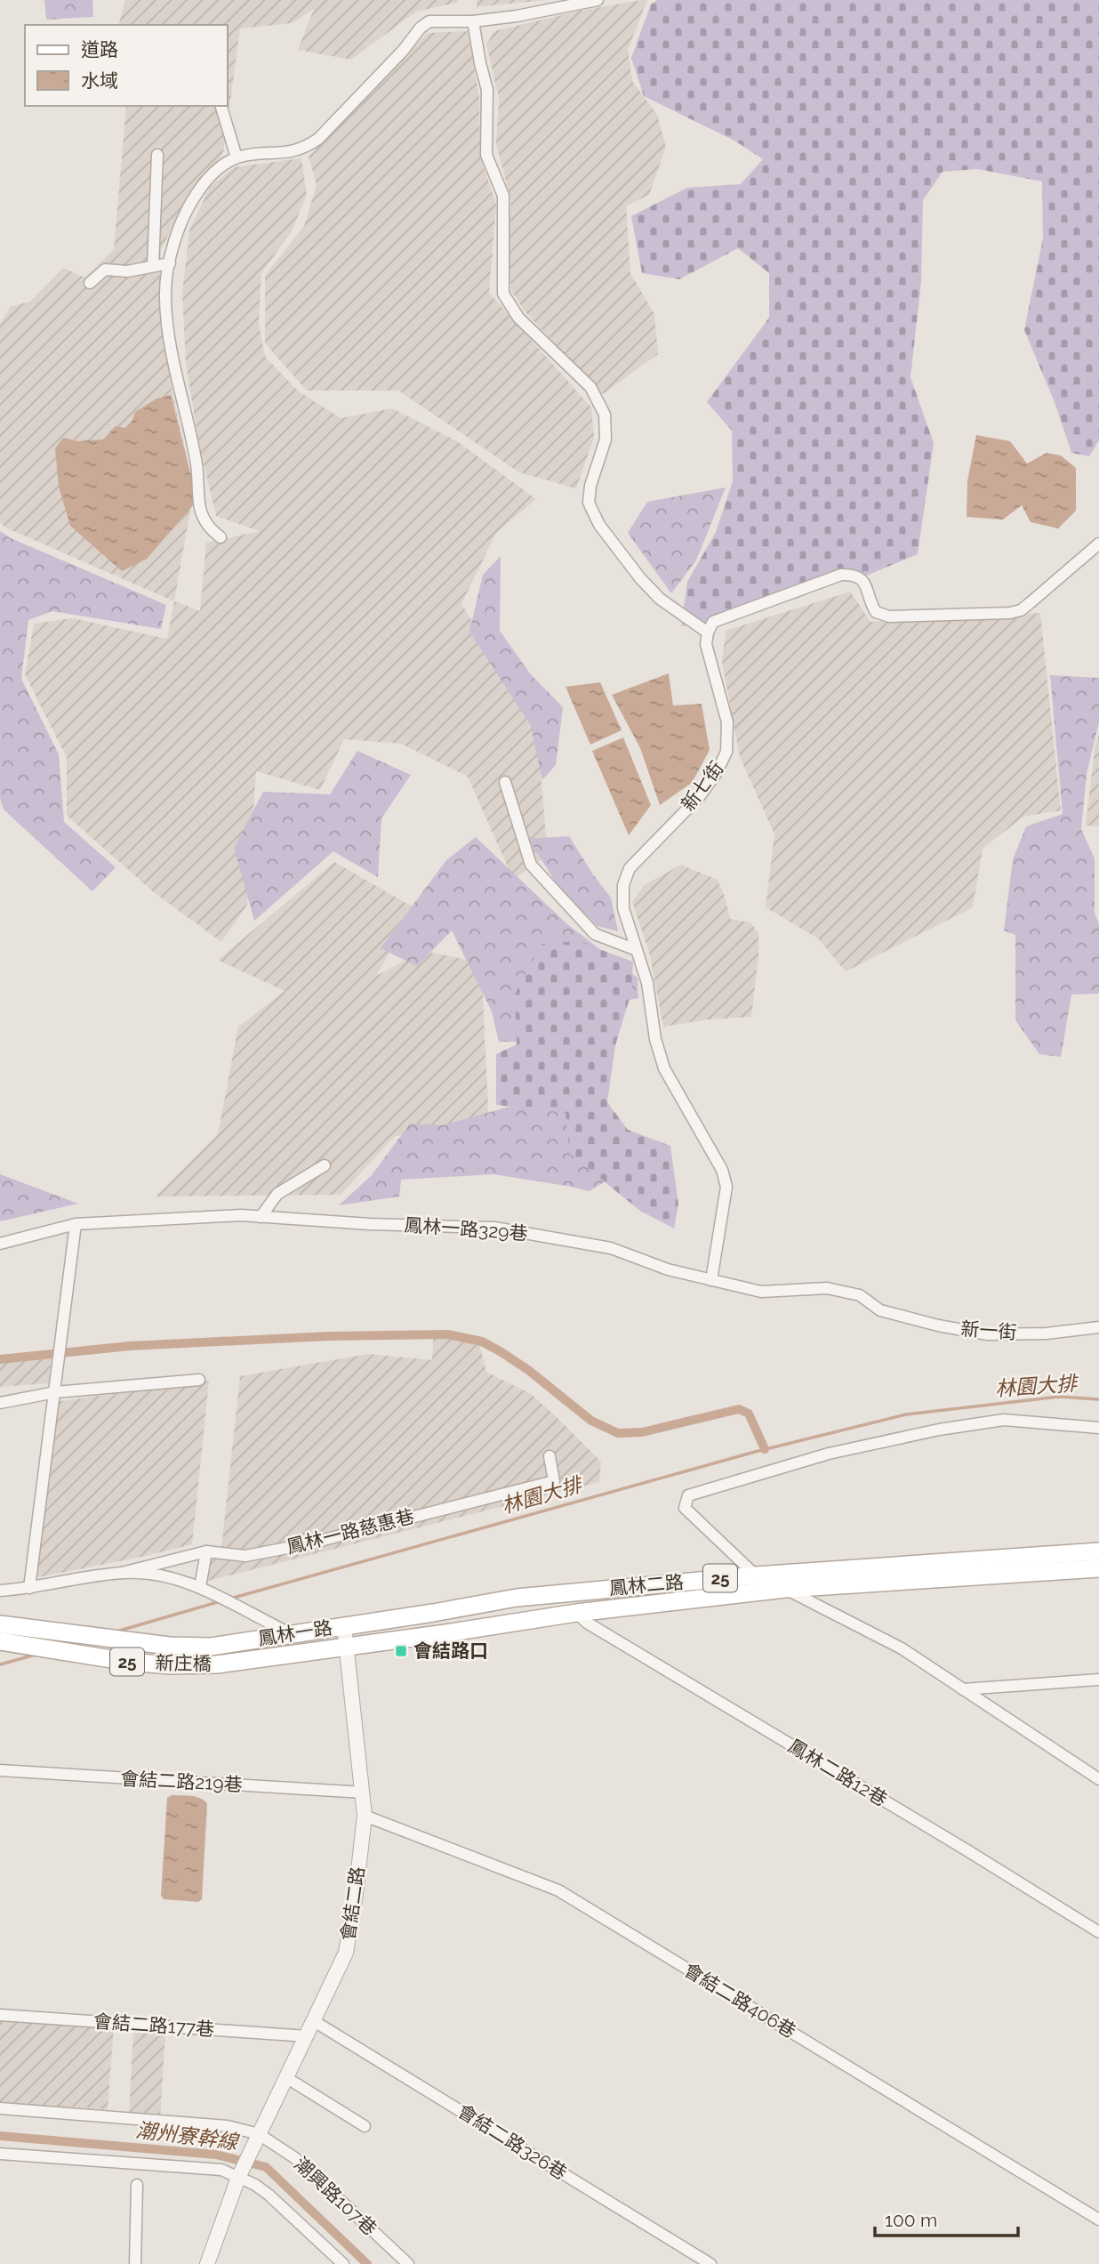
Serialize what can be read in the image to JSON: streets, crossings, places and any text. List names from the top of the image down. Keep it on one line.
{"streets":{"main road":["25","鳳林二路","鳳林一路","新庄橋"],"street":["新七街","鳳林一路329巷","新一街","鳳林一路慈惠巷","鳳林二路12巷","會結二路219巷","會結二路","會結二路406巷","會結二路177巷","會結二路326巷","潮興路107巷"]},"crossings":[["新七街","鳳林一路329巷"],["鳳林一路329巷","新一街"],["鳳林二路","鳳林一路"],["鳳林二路","鳳林二路12巷"],["鳳林二路","會結二路"],["鳳林一路","新庄橋"],["鳳林一路","會結二路"],["會結二路219巷","會結二路"],["會結二路","會結二路406巷"],["會結二路","會結二路177巷"],["會結二路","會結二路326巷"],["會結二路","潮興路107巷"]],"water":["林園大排","潮州寮幹線"],"places":{"transit":["會結路口"]},"legend":["道路","水域"],"scale_bar":"100 m"}
